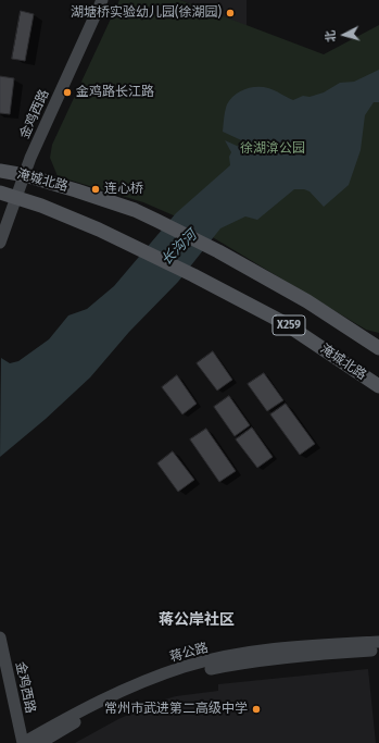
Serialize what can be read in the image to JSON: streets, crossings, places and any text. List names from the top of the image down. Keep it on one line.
{"streets":{"main road":["淹城北路","X259"],"street":["金鸡西路","蒋公路"]},"crossings":[["金鸡西路","淹城北路"],["金鸡西路","蒋公路"]],"districts":["蒋公岸社区"],"water":["长沟河"],"parks":["徐湖渰公园"],"places":["湖塘桥实验幼儿园(徐湖园)","金鸡路长江路","连心桥","常州市武进第二高级中学"],"north":"left"}
